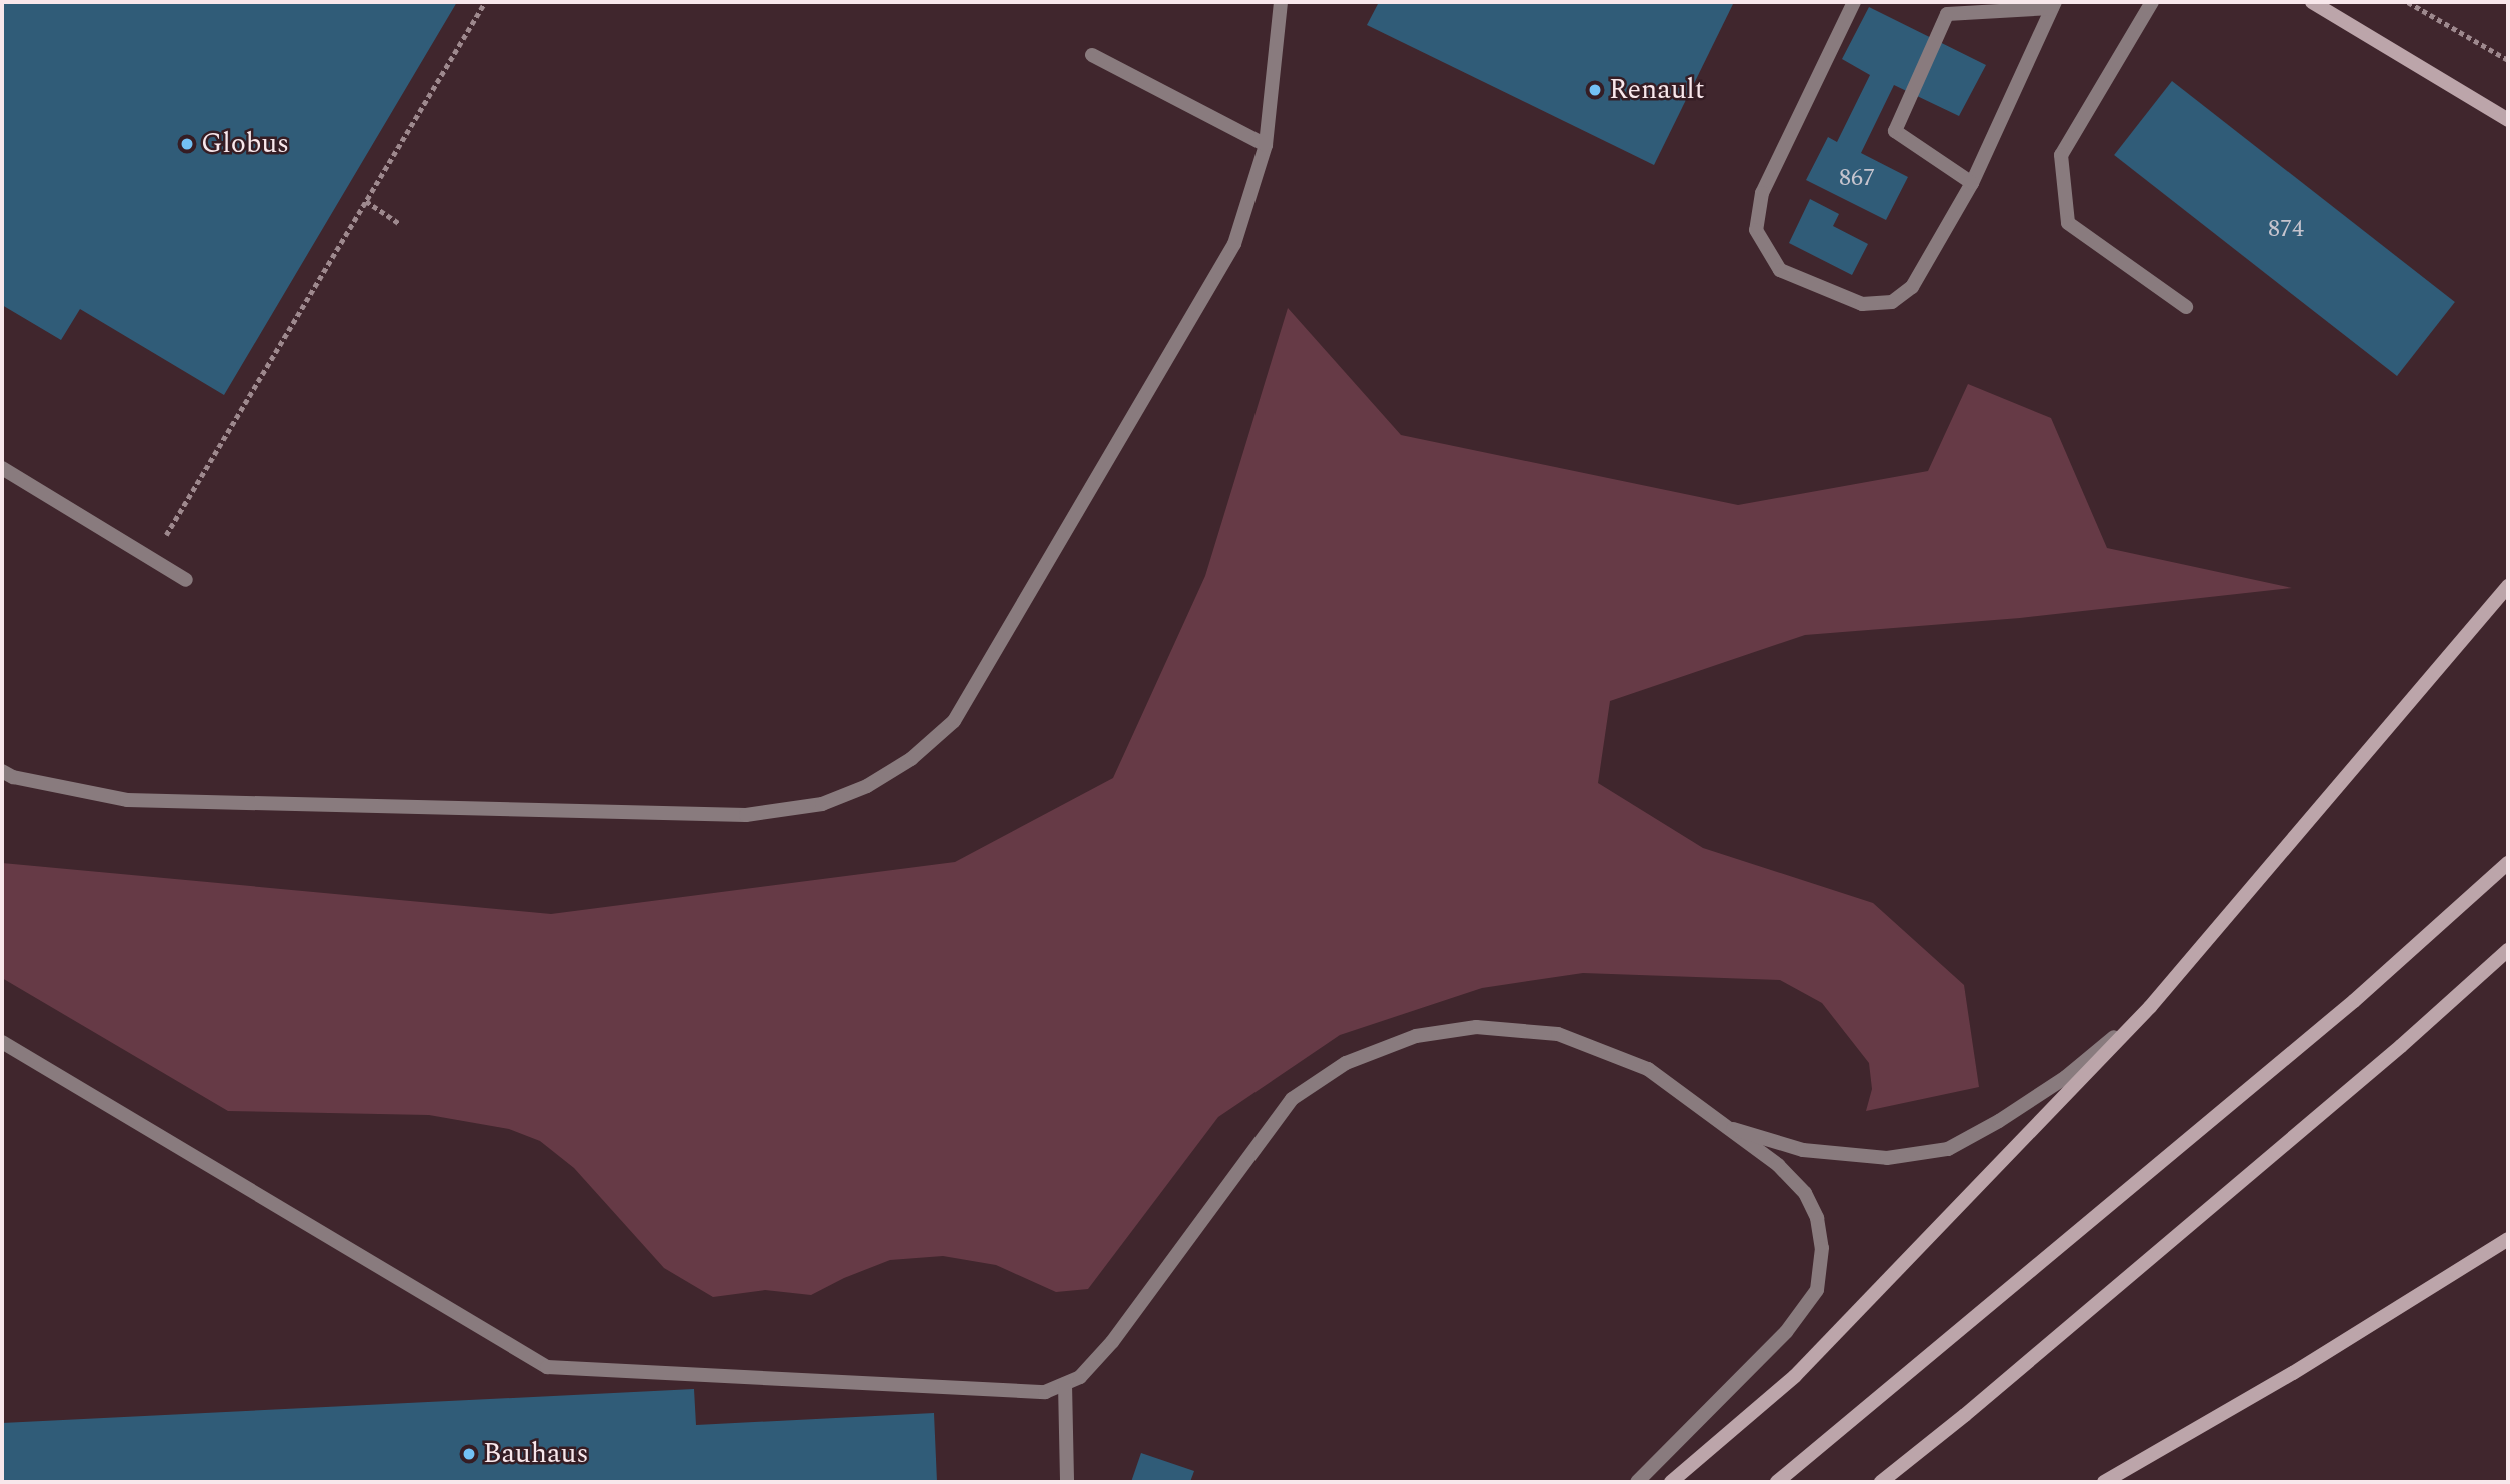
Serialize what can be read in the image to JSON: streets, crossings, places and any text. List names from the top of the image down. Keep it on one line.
{"places":["Renault","Globus","Bauhaus"],"house_numbers":["867","874"]}
